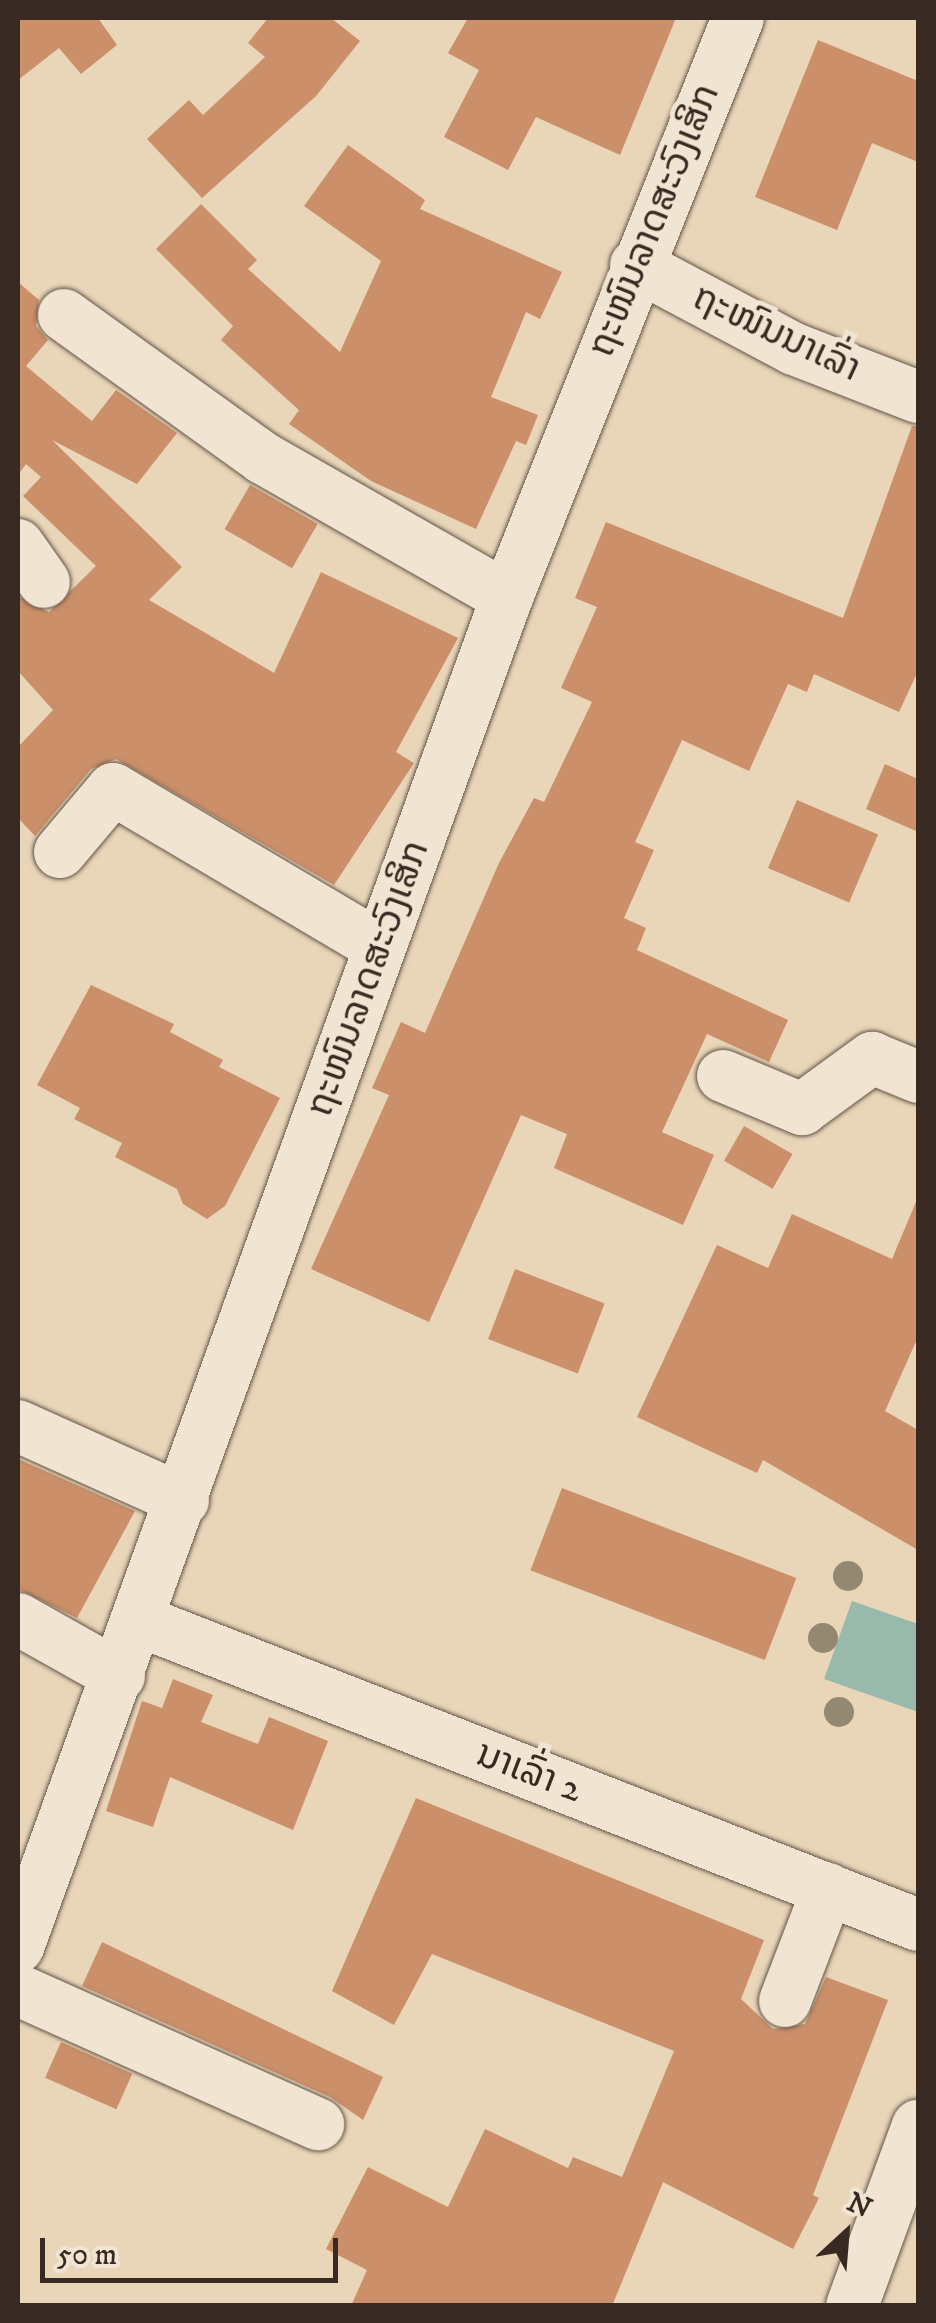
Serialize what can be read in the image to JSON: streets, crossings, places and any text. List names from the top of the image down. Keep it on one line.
{"streets":{"street":["ຖະໜົນລາດສະວົງເສິກ","ຖະໜົນນາເລົ່າ","ນາເລົ່າ 2"]},"crossings":[["ຖະໜົນລາດສະວົງເສິກ","ຖະໜົນນາເລົ່າ"],["ຖະໜົນລາດສະວົງເສິກ","ນາເລົ່າ 2"]],"scale_bar":"50 m","north":"top right"}
